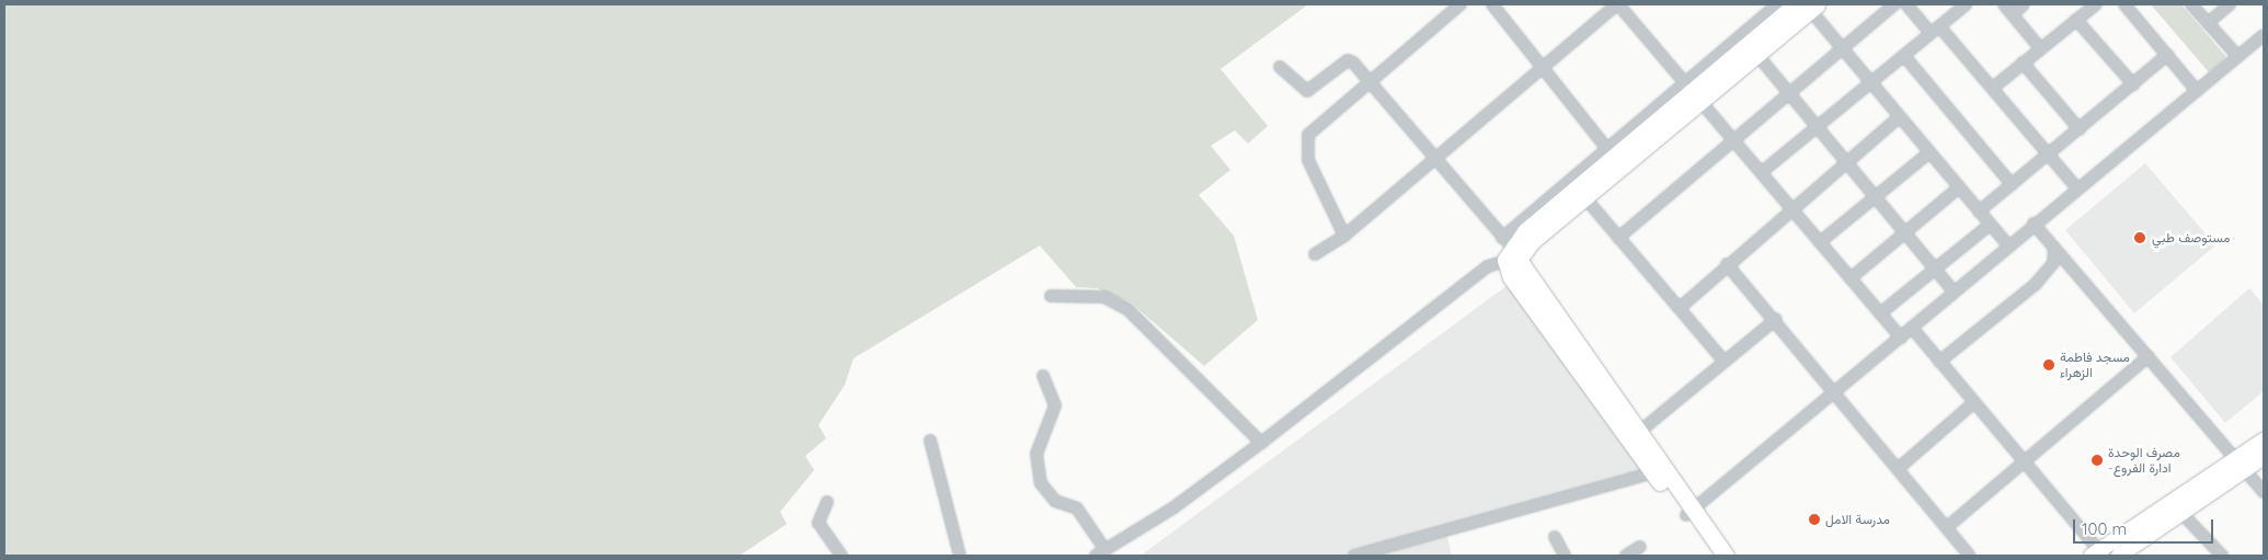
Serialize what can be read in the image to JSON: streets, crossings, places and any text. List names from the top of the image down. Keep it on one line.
{"places":["مستوصف طبي","مسجد فاطمة الزهراء","مصرف الوحدة -ادارة الفروع","مدرسة الامل"],"scale_bar":"100 m"}
